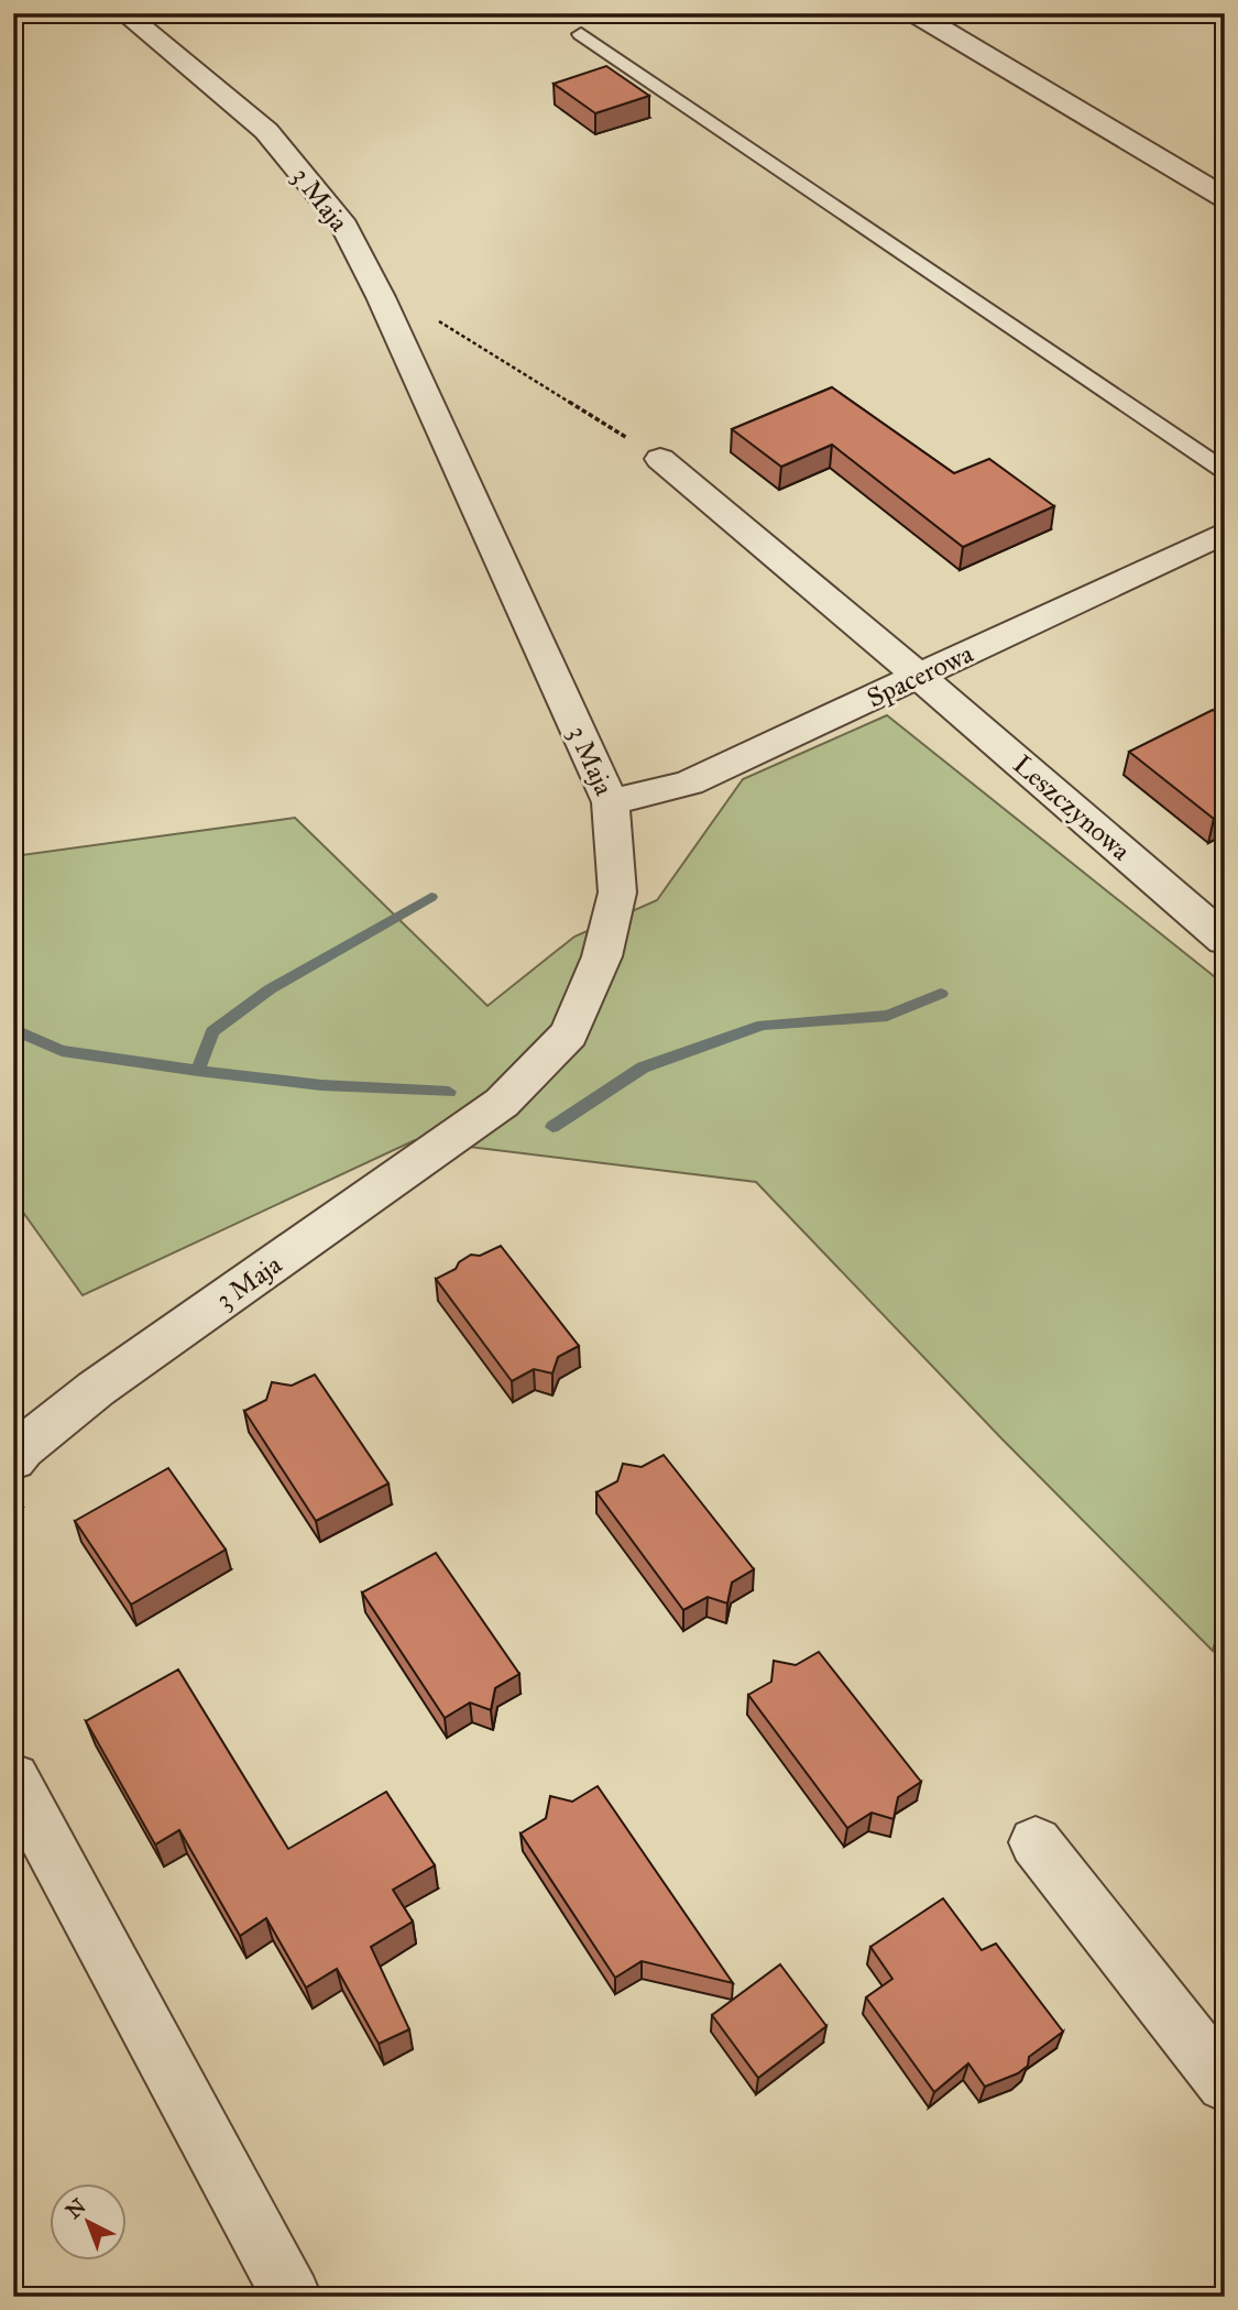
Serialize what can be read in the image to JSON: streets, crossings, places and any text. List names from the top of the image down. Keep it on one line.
{"streets":{"street":["3 Maja","Spacerowa","Leszczynowa"]},"crossings":[["3 Maja","Spacerowa"],["Spacerowa","Leszczynowa"]],"north":"top left"}
